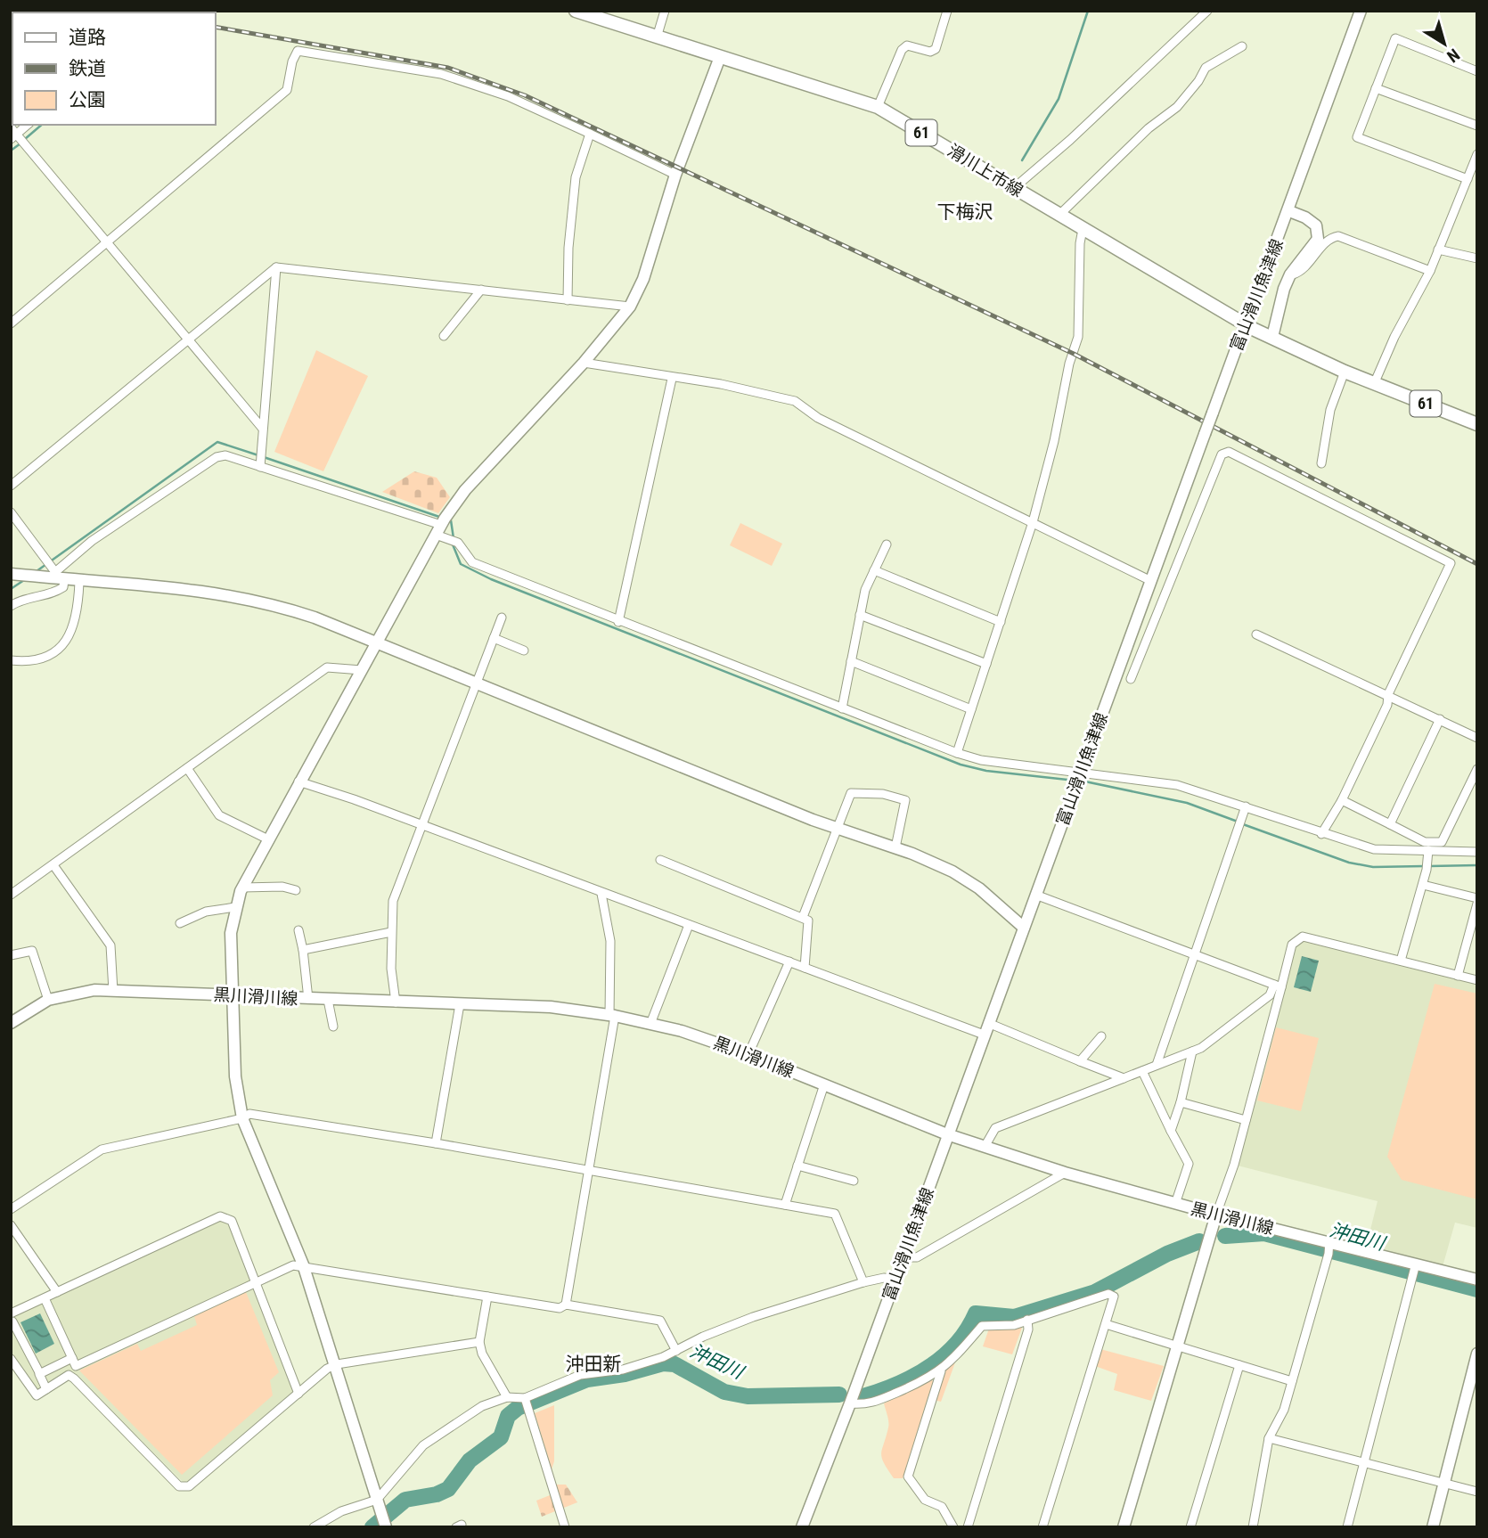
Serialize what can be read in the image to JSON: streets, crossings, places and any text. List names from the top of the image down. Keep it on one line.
{"streets":{"main road":["61","滑川上市線"],"street":["富山滑川魚津線","黒川滑川線"]},"crossings":[["富山滑川魚津線","黒川滑川線"]],"districts":["下梅沢","沖田新"],"water":["沖田川"],"legend":["道路","鉄道","公園"],"north":"bottom right"}
